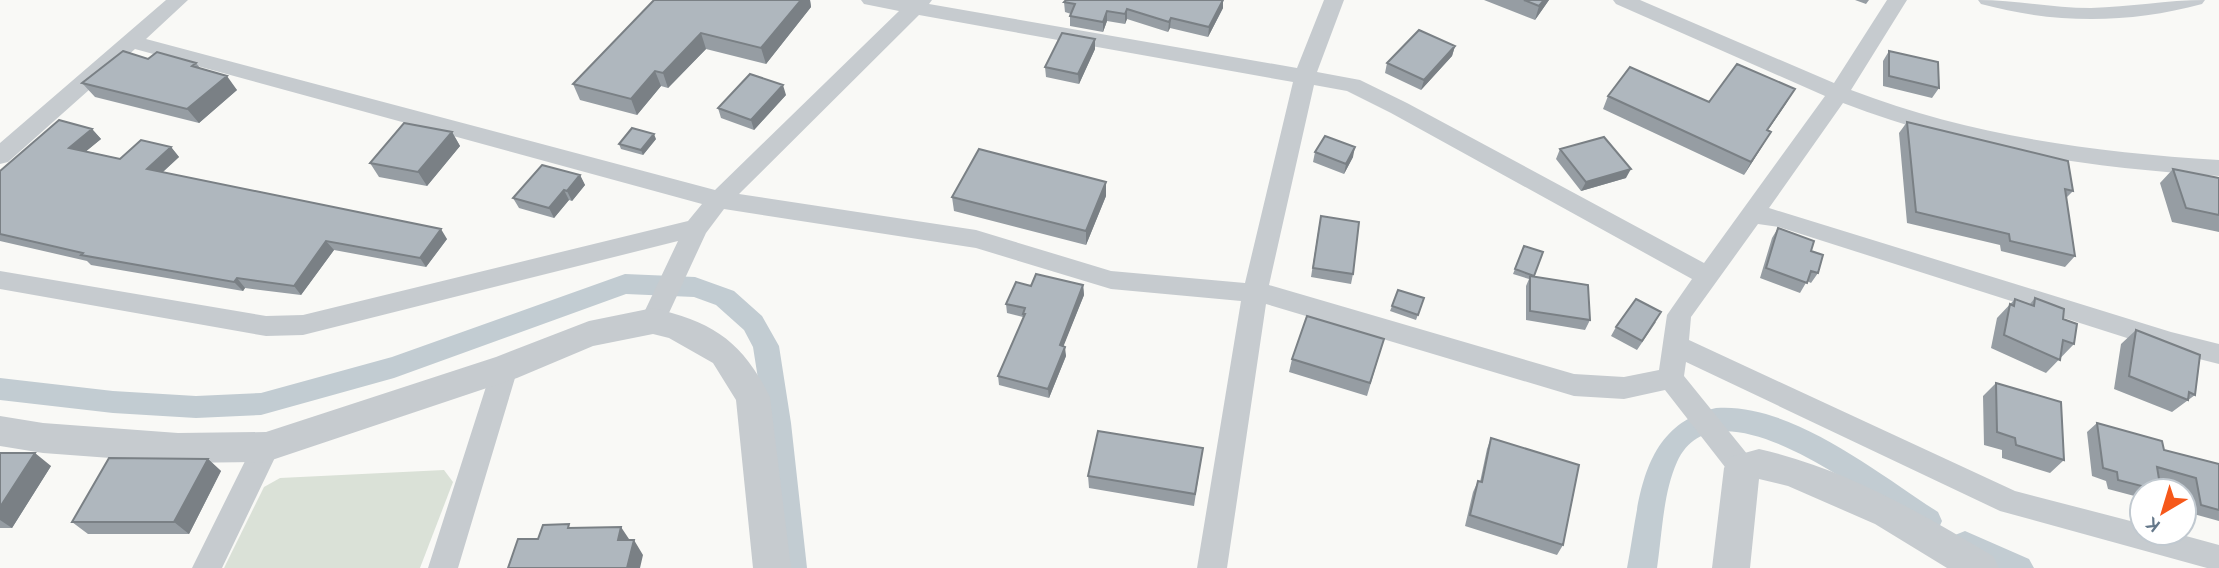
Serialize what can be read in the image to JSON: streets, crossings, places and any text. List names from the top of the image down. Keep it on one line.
{"north":"bottom left"}
